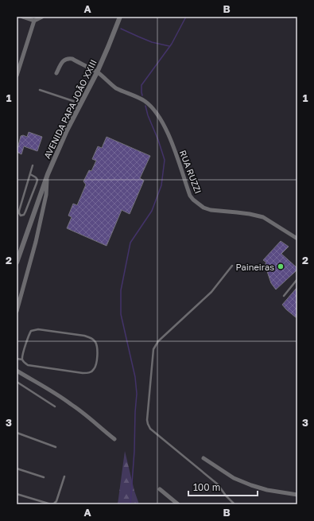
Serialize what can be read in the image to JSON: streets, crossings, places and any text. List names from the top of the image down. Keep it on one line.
{"streets":{"street":["AVENIDA PAPA JOÃO XXIII","RUA RUZZI"]},"crossings":[["AVENIDA PAPA JOÃO XXIII","RUA RUZZI"]],"places":["Paineiras"],"scale_bar":"100 m","grid":{"columns":["A","B"],"rows":["1","2","3"]}}
